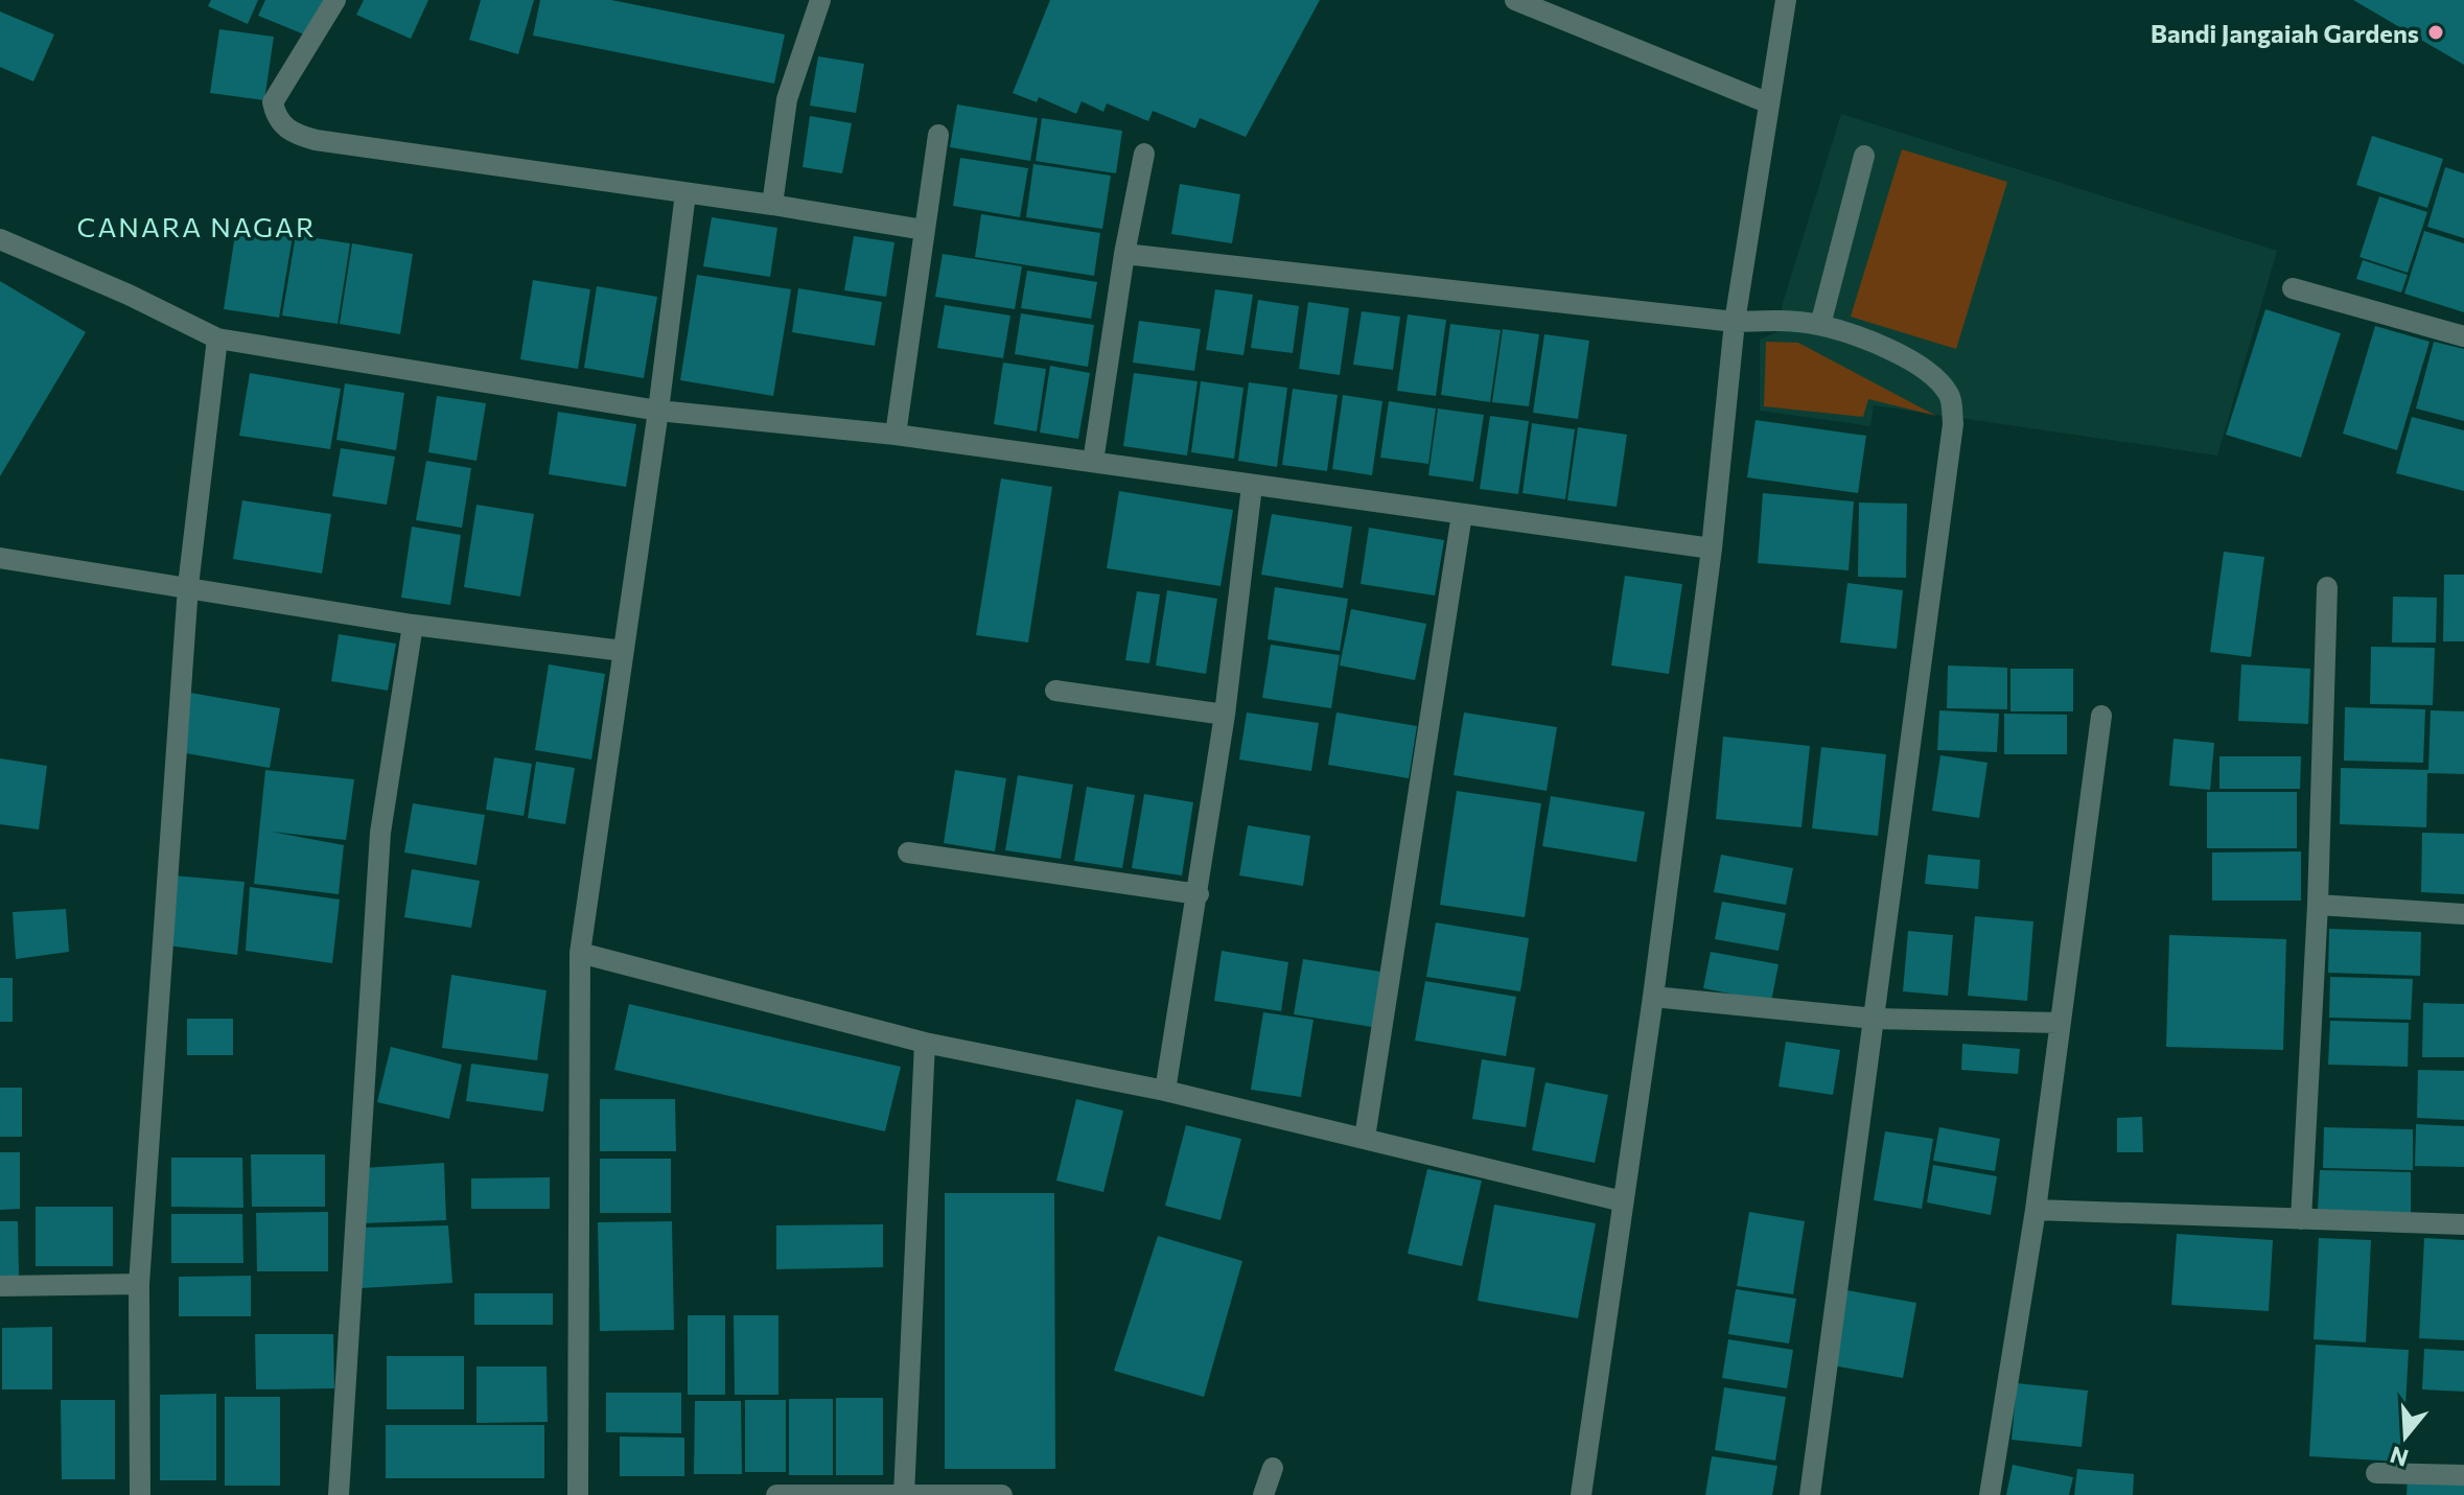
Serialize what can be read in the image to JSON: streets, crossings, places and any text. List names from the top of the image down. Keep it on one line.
{"districts":["CANARA NAGAR"],"places":["Bandi Jangaiah Gardens"],"north":"bottom"}
